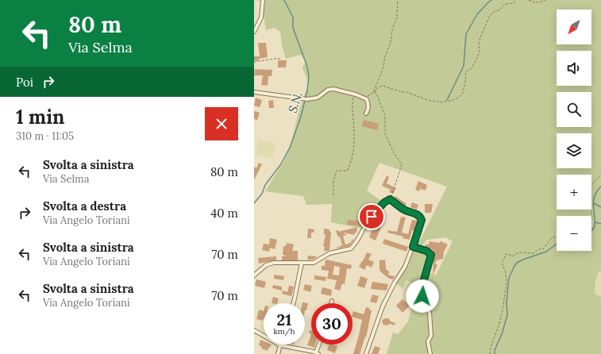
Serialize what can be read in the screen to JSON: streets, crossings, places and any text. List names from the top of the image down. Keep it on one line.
{"water":["S.N."],"north":"bottom left","page":{"turn":["80 m","Via Selma"],"map_buttons":["+","−"],"then":"Poi","heading":["1 min","310 m · 11:05"],"list":[{"name":"Svolta a sinistra","note":"Via Selma","value":"80 m"},{"name":"Svolta a destra","note":"Via Angelo Toriani","value":"40 m"},{"name":"Svolta a sinistra","note":"Via Angelo Toriani","value":"70 m"},{"name":"Svolta a sinistra","note":"Via Angelo Toriani","value":"70 m"}],"speed":"21 km/h","limit":"30"}}
